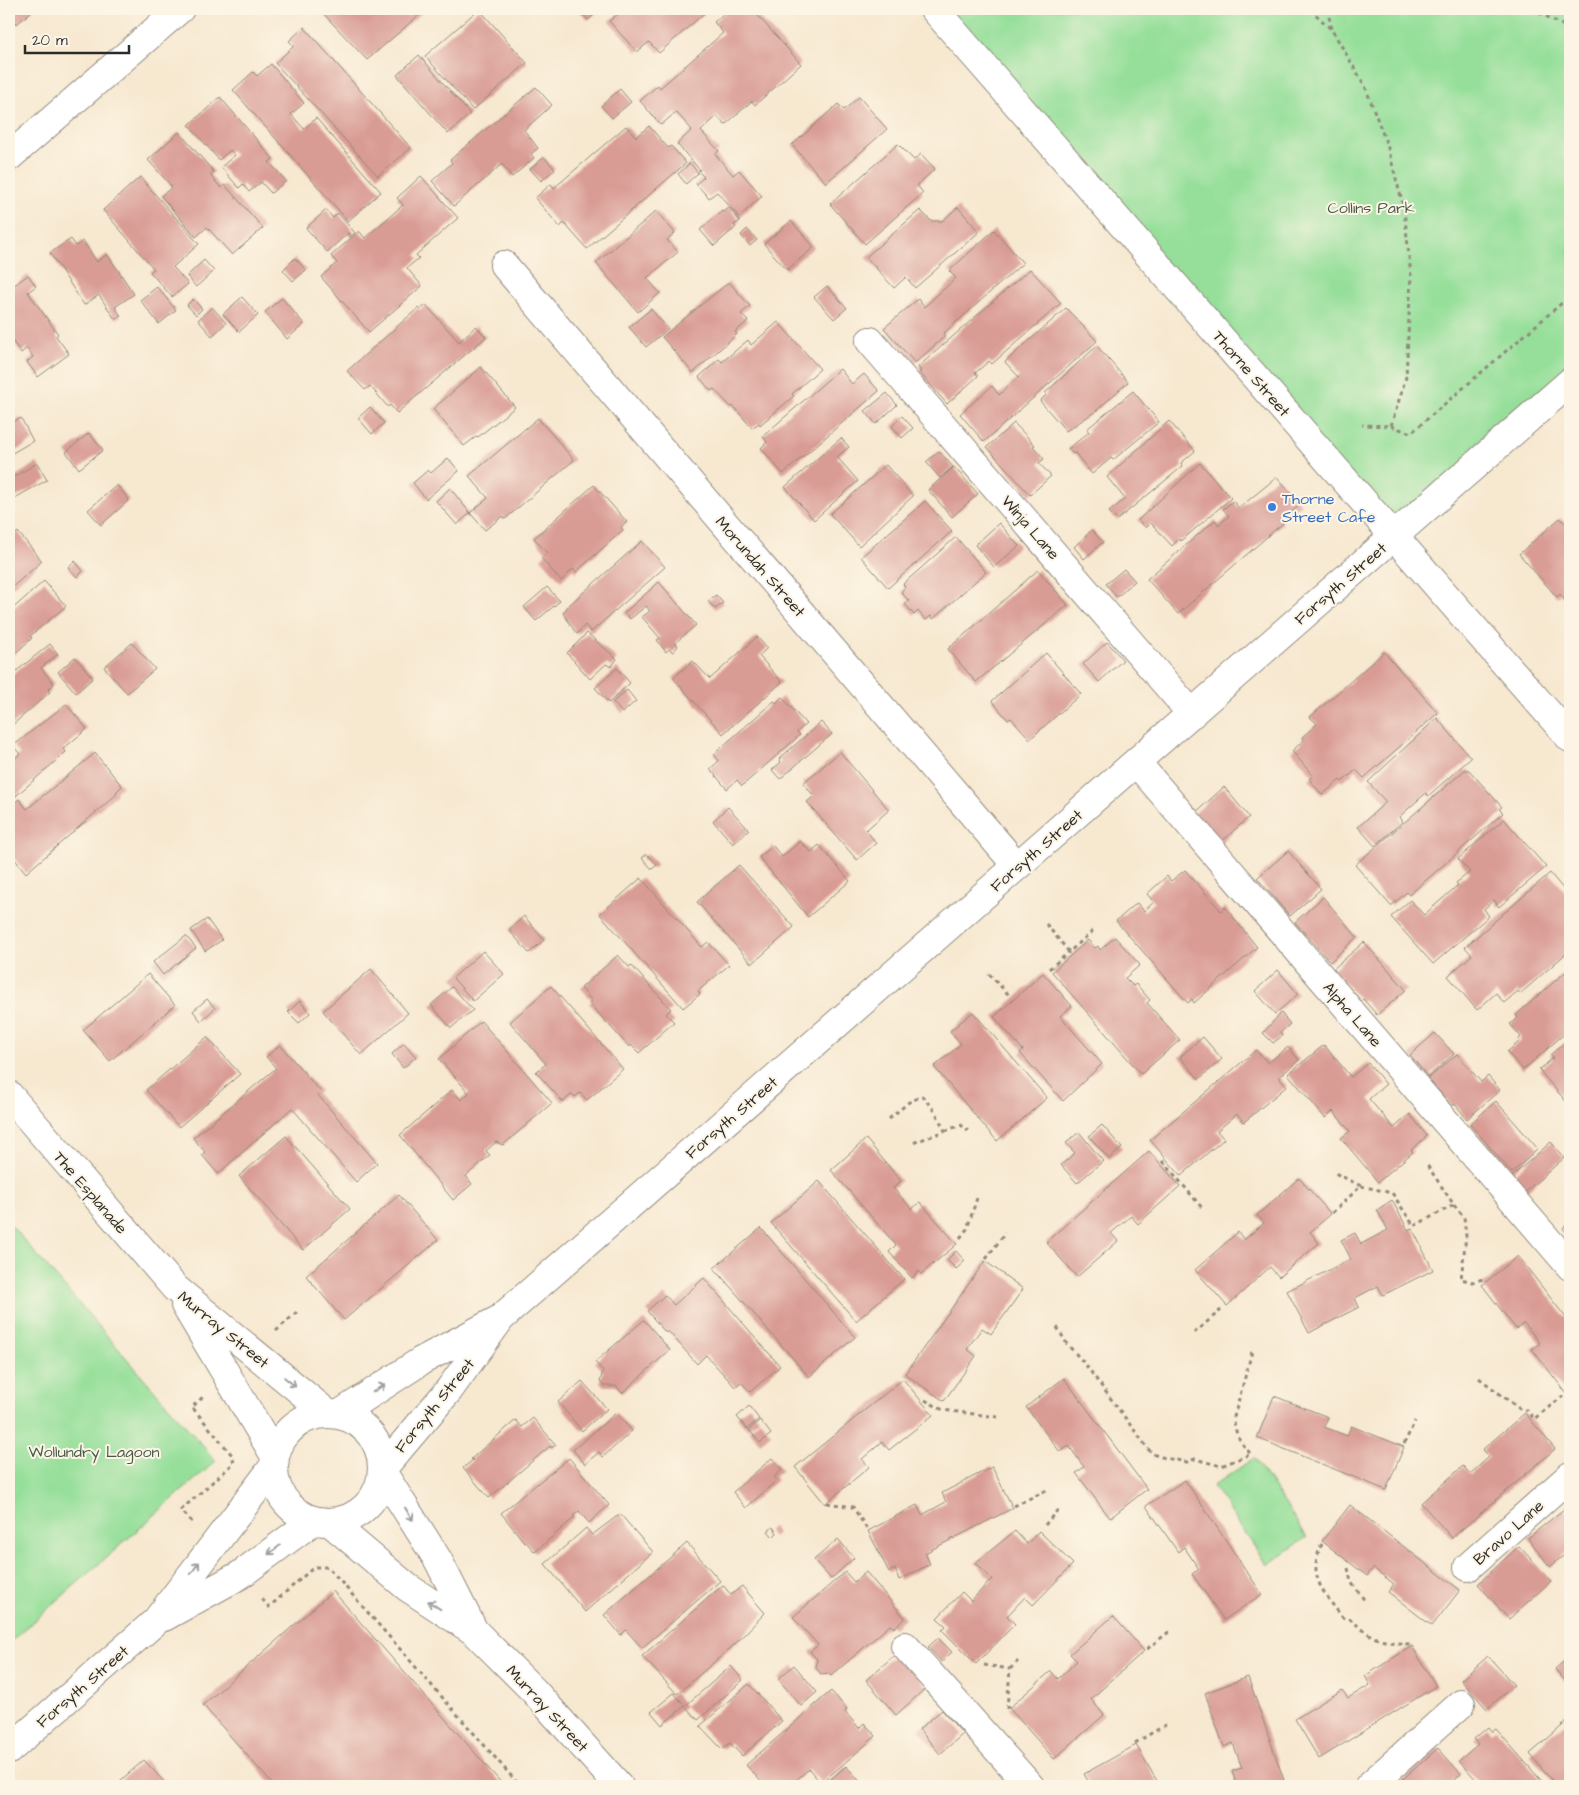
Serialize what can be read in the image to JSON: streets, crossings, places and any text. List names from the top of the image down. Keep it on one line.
{"streets":{"street":["Thorne Street","Winja Lane","Morundah Street","Forsyth Street","Alpha Lane","The Esplanade","Murray Street","Bravo Lane"]},"crossings":[["Thorne Street","Forsyth Street"],["Winja Lane","Forsyth Street"],["Morundah Street","Forsyth Street"],["Forsyth Street","Alpha Lane"],["Forsyth Street","Murray Street"],["The Esplanade","Murray Street"]],"parks":["Collins Park","Wollundry Lagoon"],"places":["Thorne Street Cafe"],"scale_bar":"20 m"}
